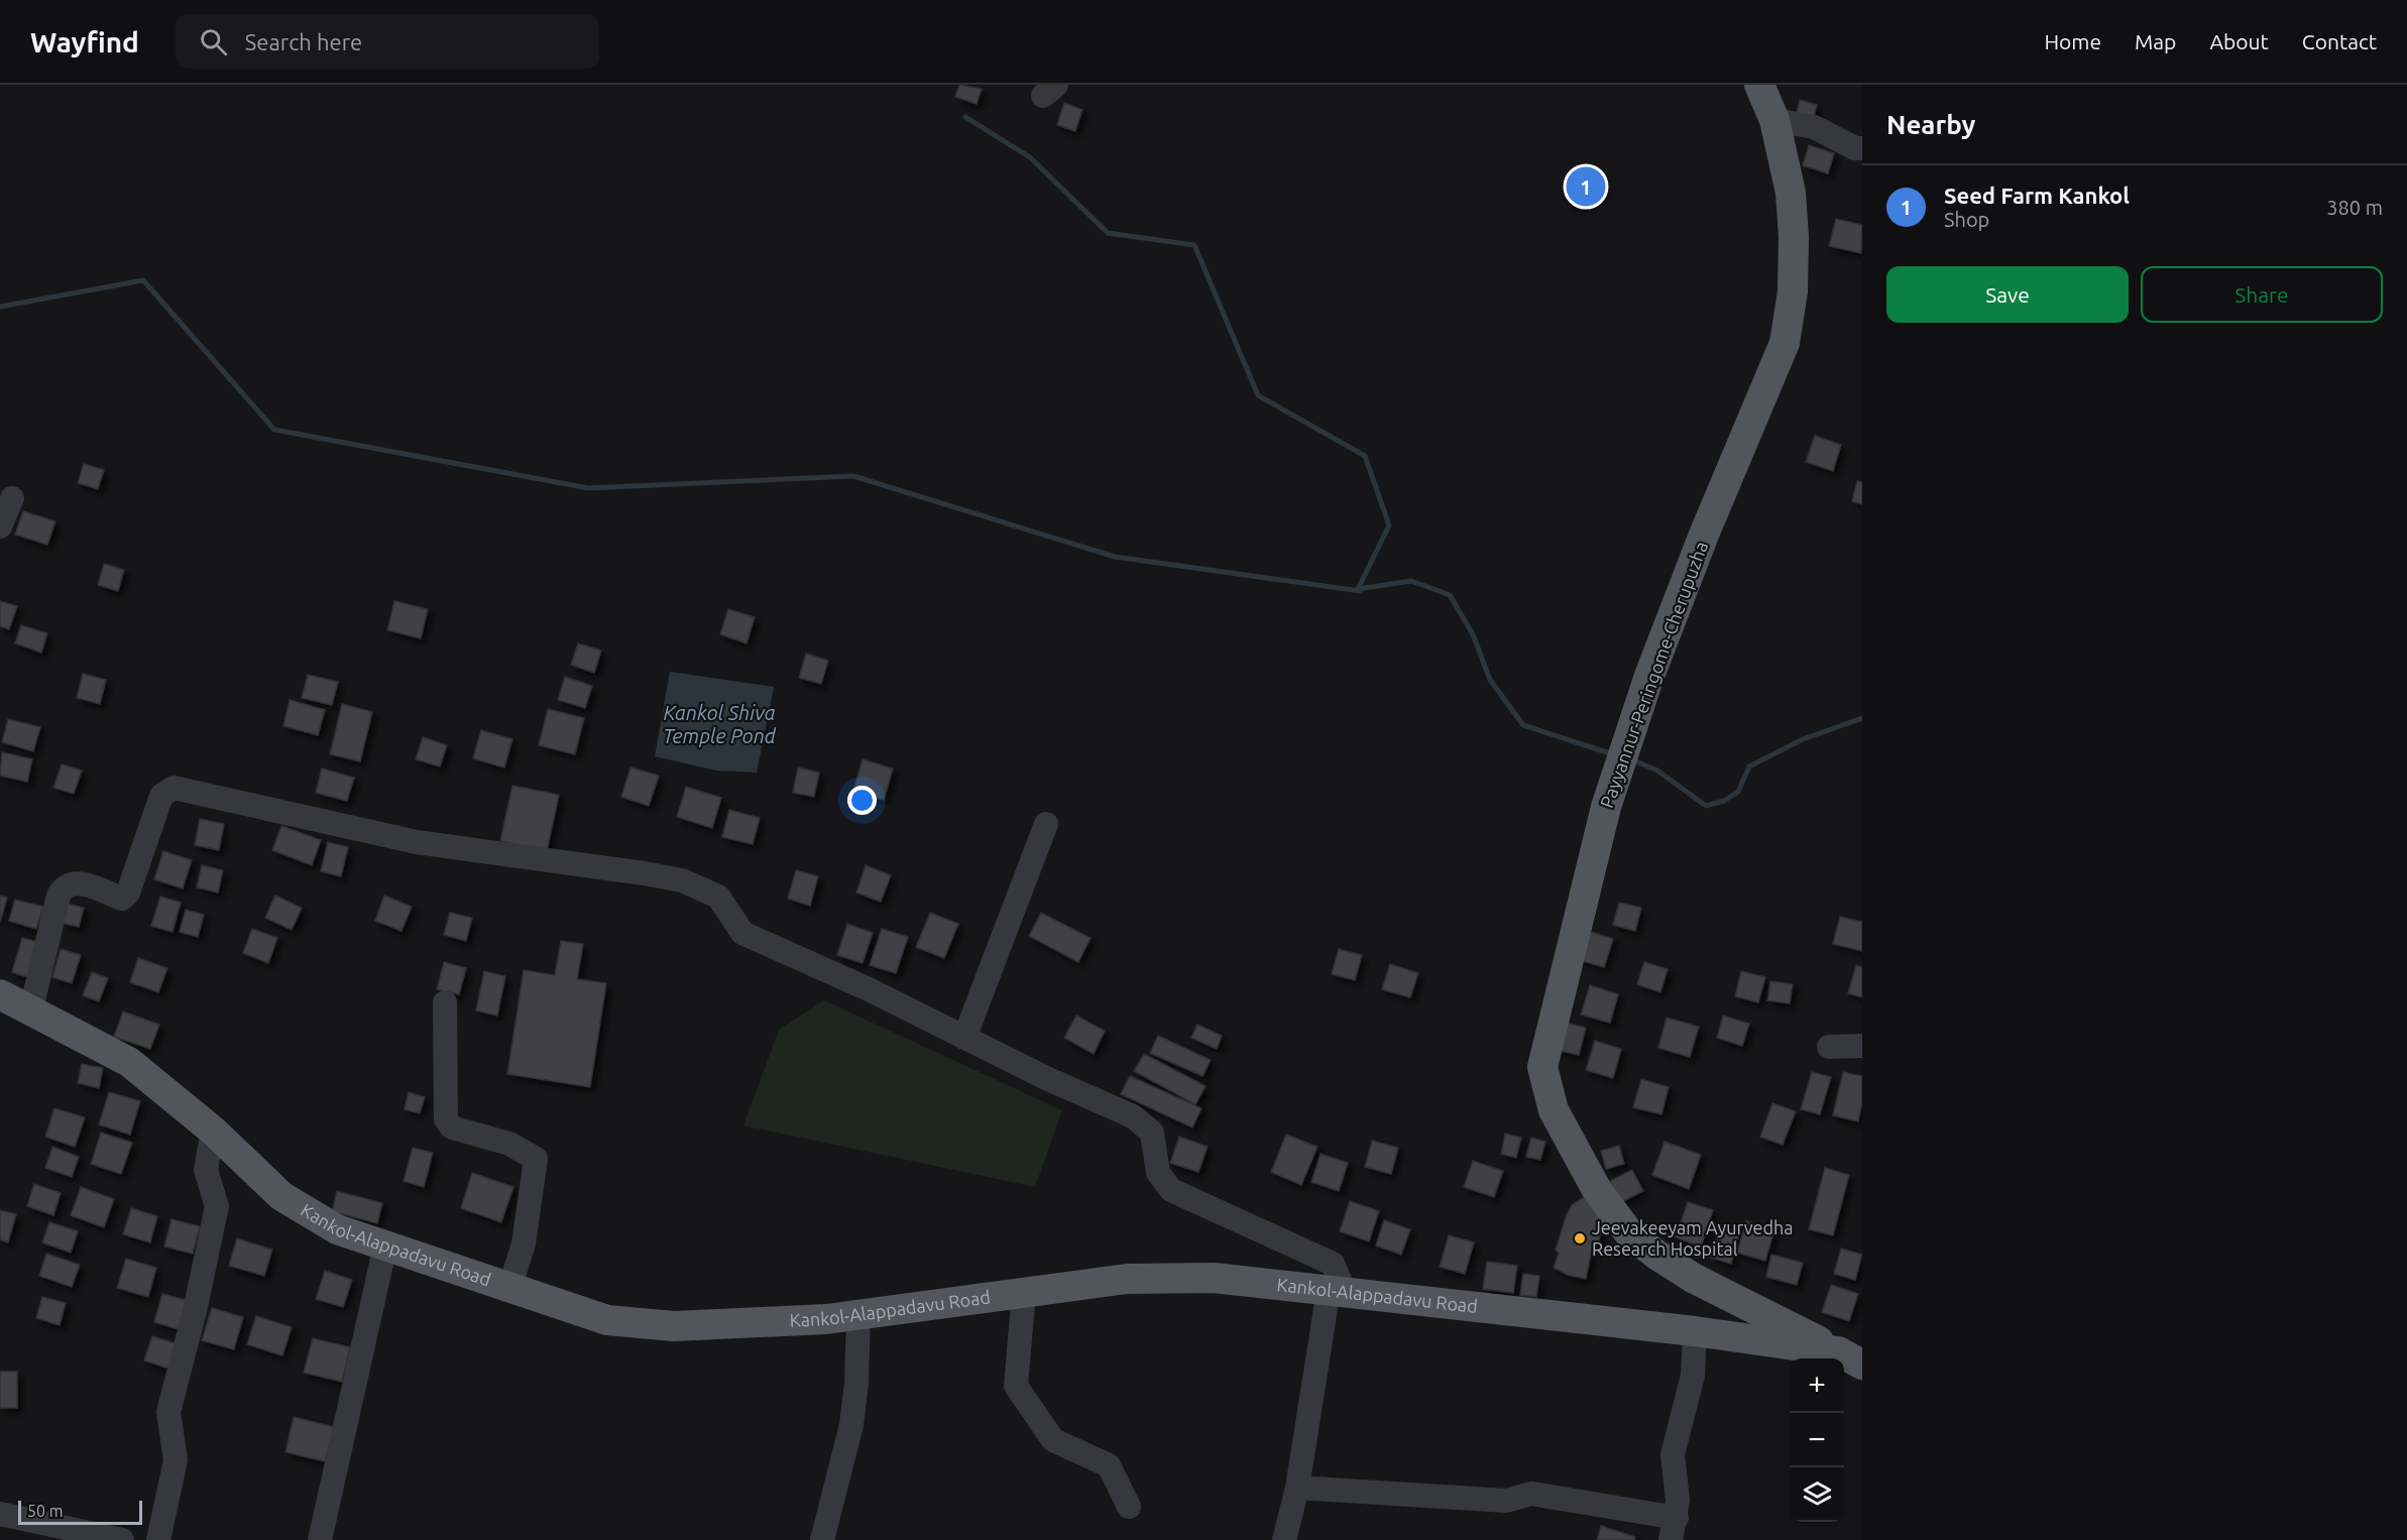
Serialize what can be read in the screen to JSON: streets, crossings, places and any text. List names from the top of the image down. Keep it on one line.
{"streets":{"main road":["Payyannur-Peringome-Cherupuzha","Kankol-Alappadavu Road"]},"crossings":[["Payyannur-Peringome-Cherupuzha","Kankol-Alappadavu Road"]],"water":["Kankol Shiva Temple Pond"],"places":["Jeevakeeyam Ayurvedha Research Hospital"],"scale_bar":"50 m","page":{"header":"Wayfind","search":"Search here","nav":["Home","Map","About","Contact"],"heading":"Nearby","list":[{"mark":"1","name":"Seed Farm Kankol","note":"Shop","value":"380 m"}],"pins":"1","buttons":["Save","Share"],"map_buttons":["+","−"],"scale":"50 m"}}
